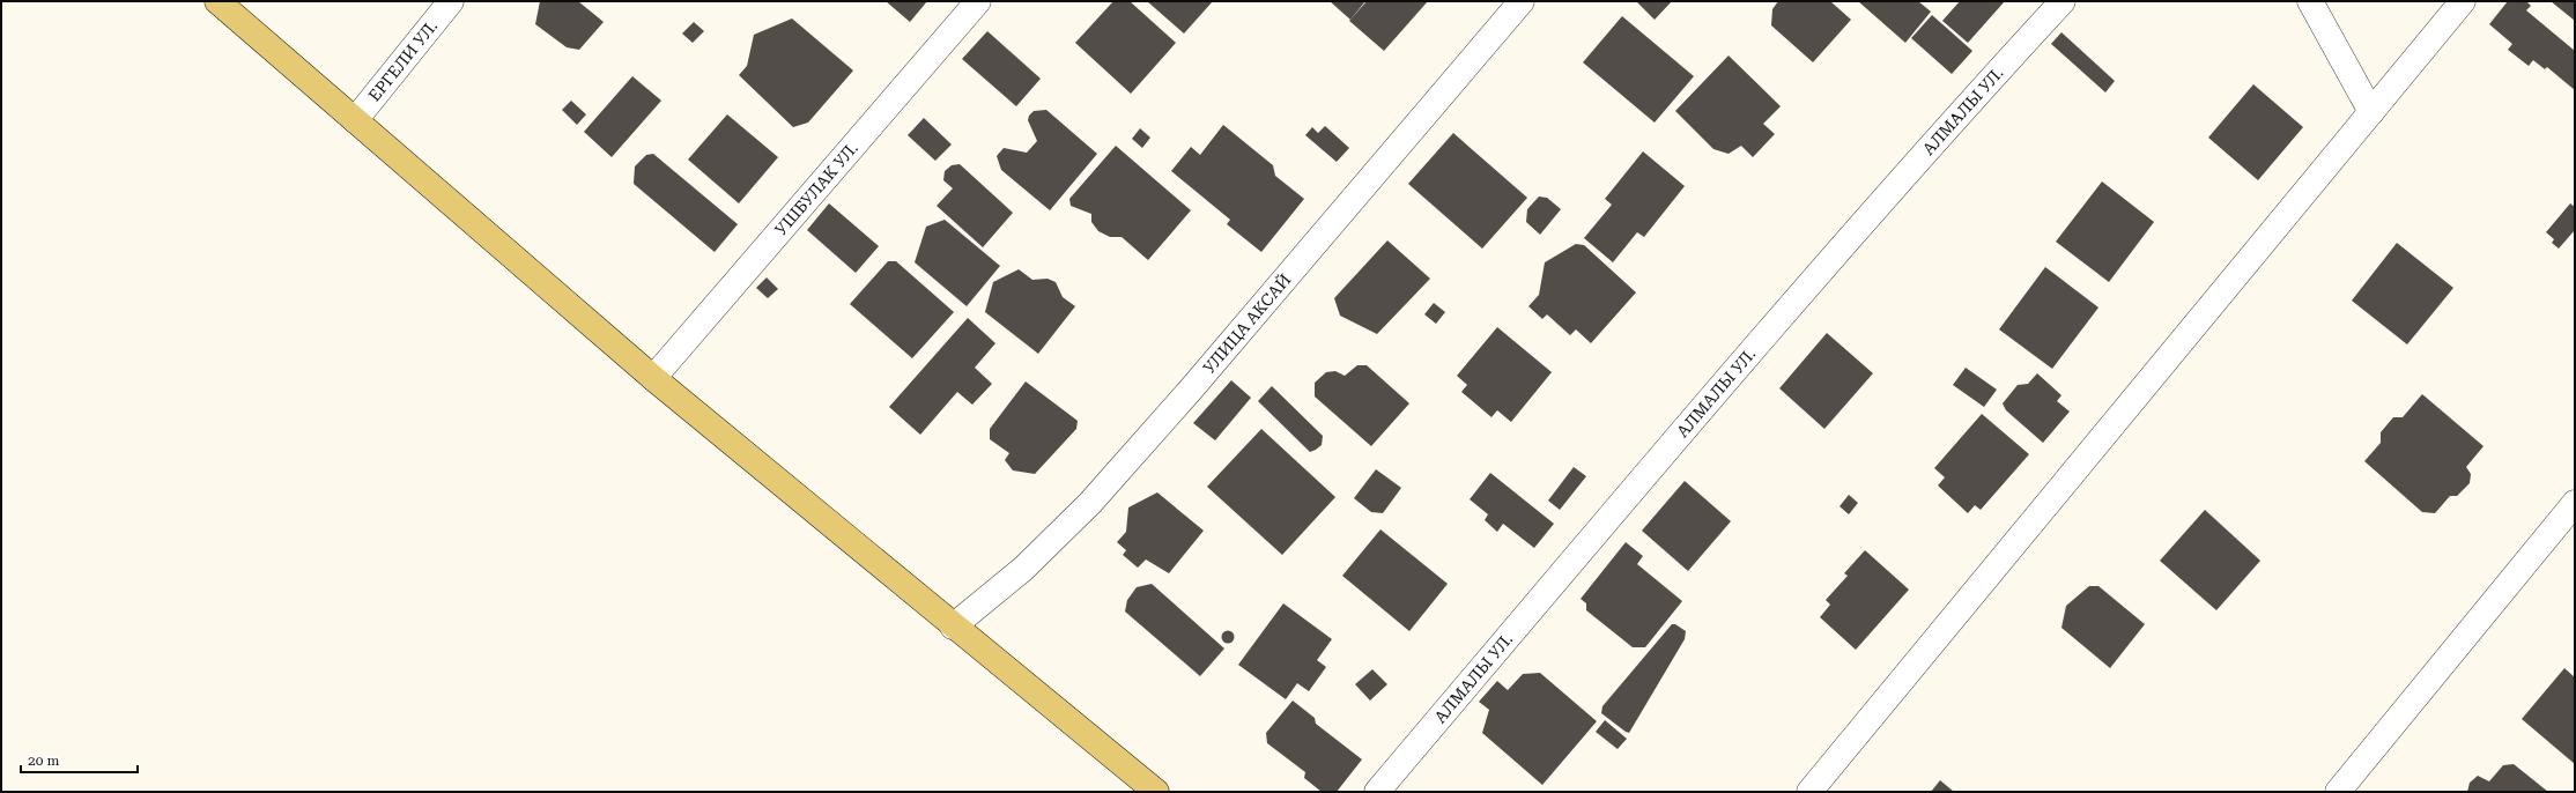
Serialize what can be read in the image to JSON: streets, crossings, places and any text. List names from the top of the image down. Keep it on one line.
{"streets":{"street":["ЕРГЕЛИ УЛ.","АЛМАЛЫ УЛ.","УШБУЛАК УЛ.","УЛИЦА АКСАЙ"]},"scale_bar":"20 m"}
